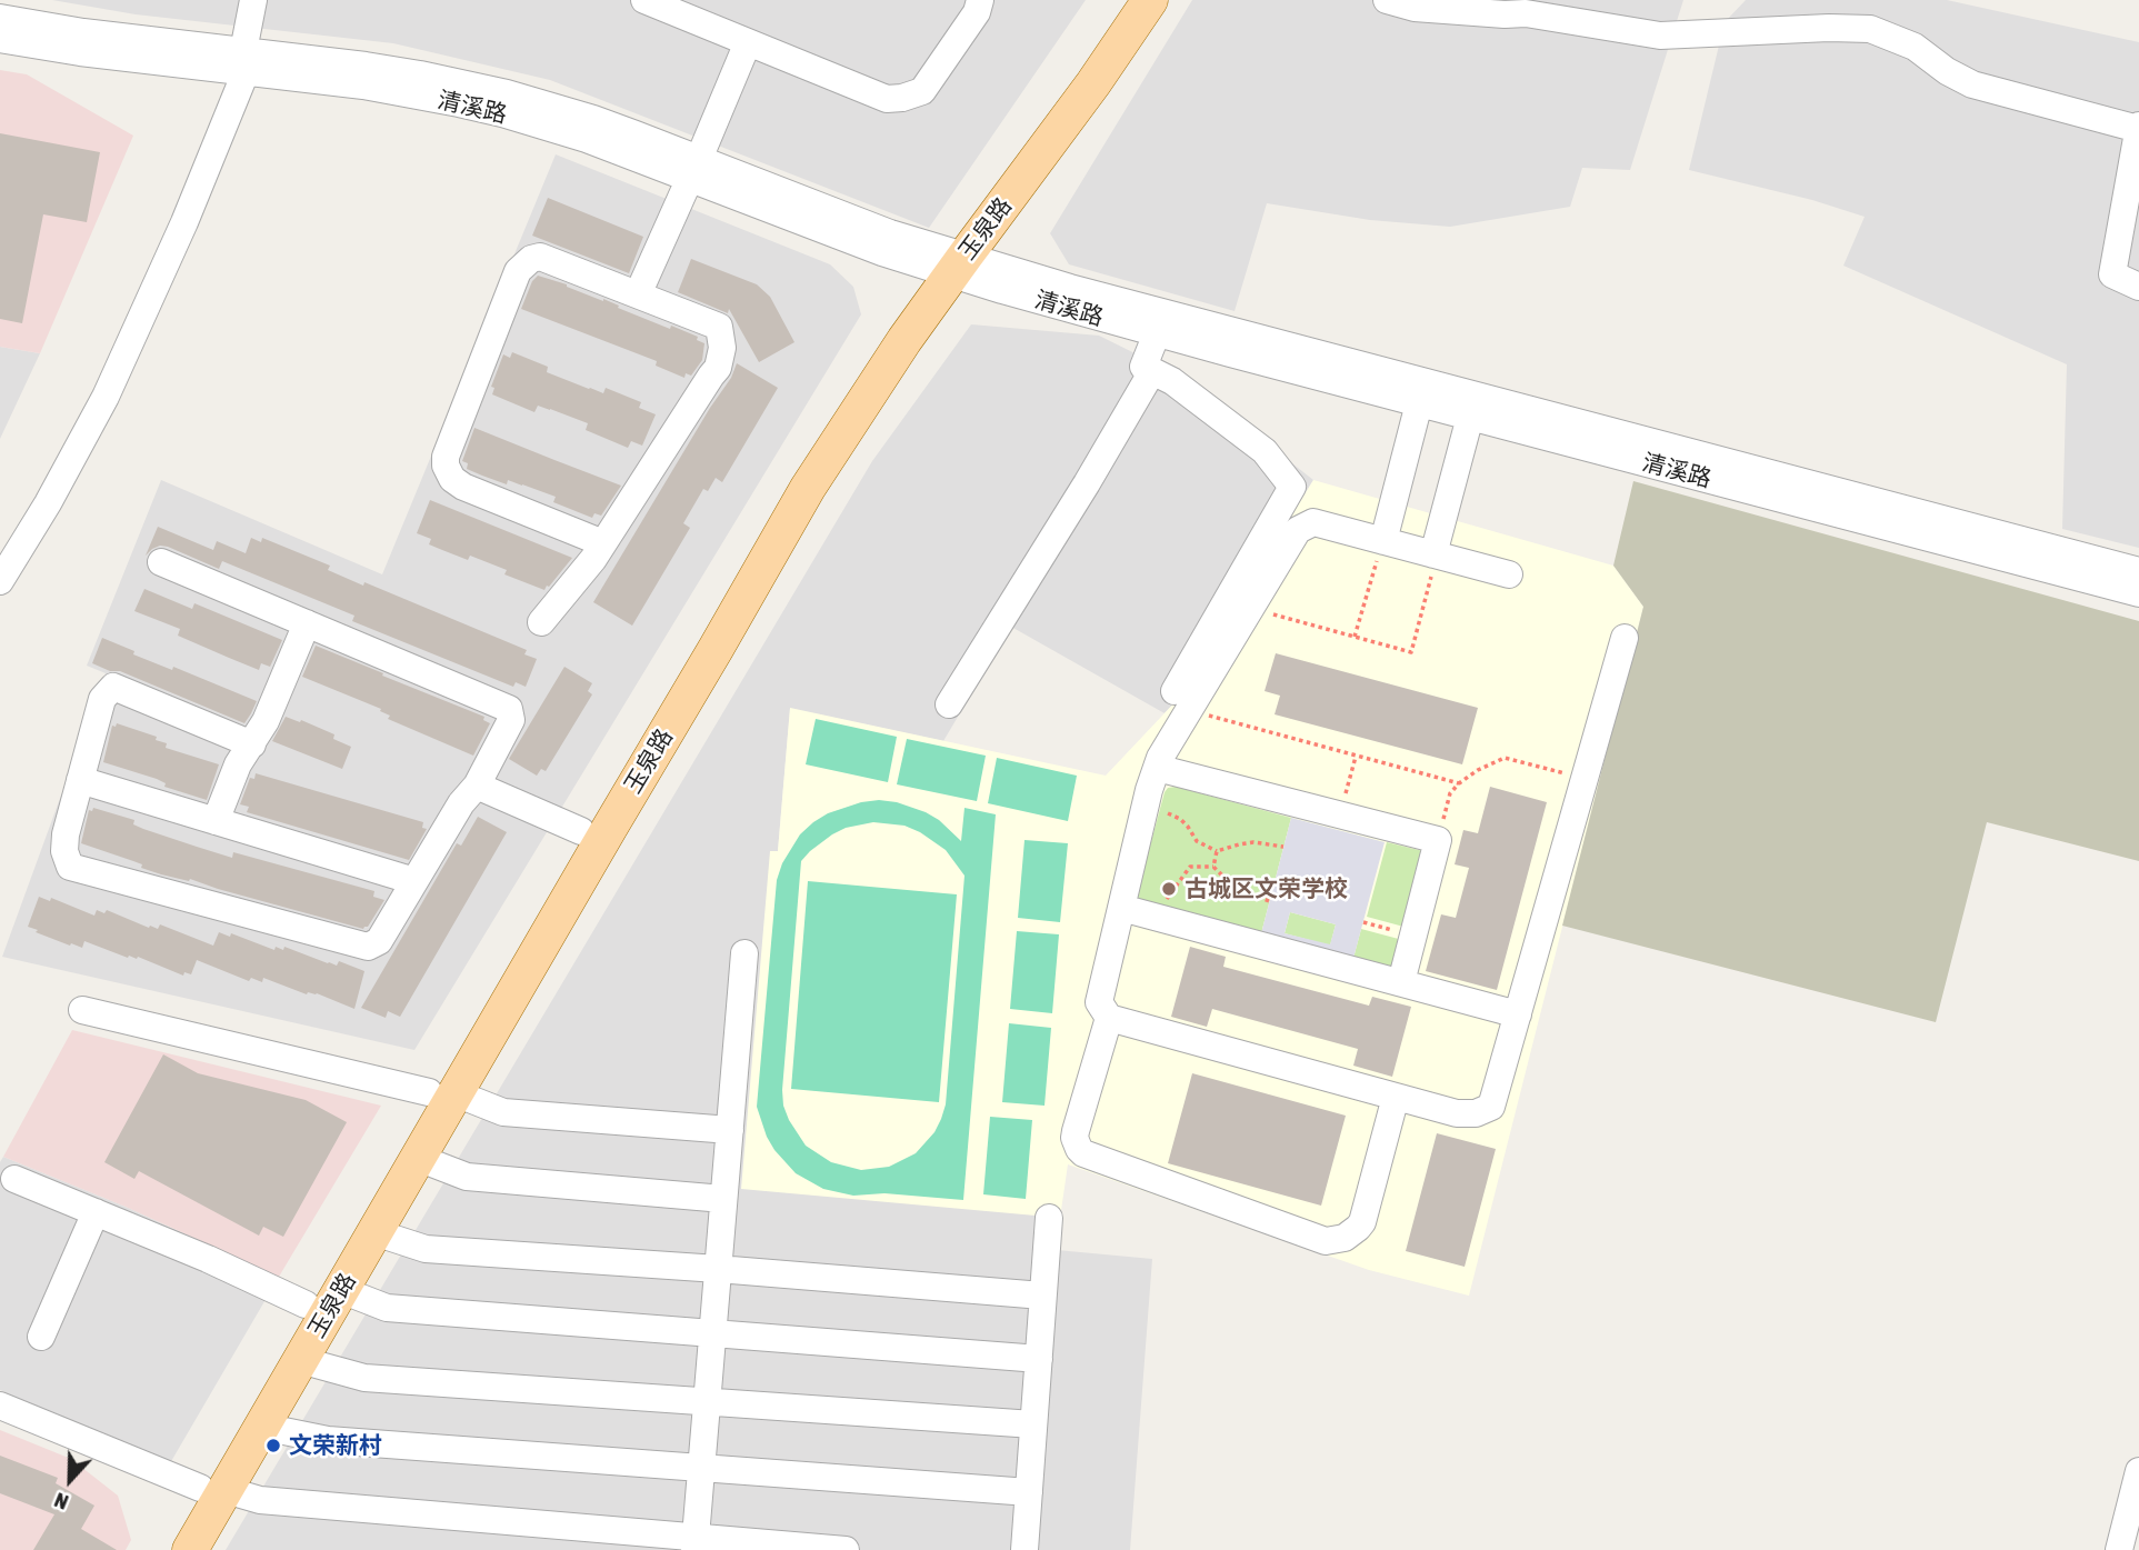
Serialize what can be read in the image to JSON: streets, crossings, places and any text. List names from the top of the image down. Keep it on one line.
{"streets":{"main road":["玉泉路"],"street":["清溪路"]},"crossings":[["清溪路","玉泉路"]],"places":["古城区文荣学校","文荣新村"],"north":"bottom"}
